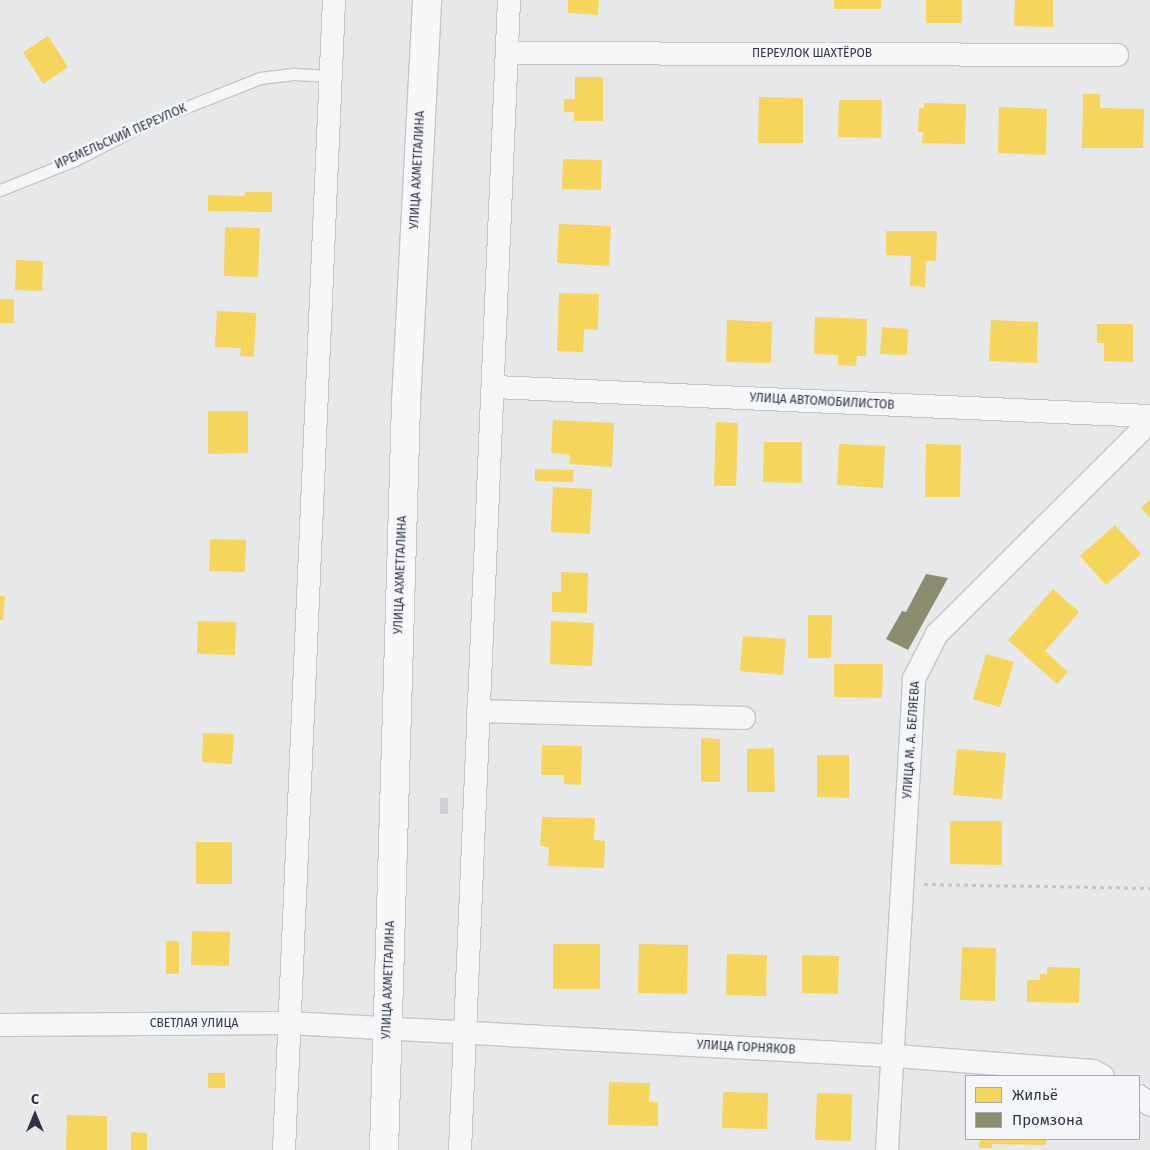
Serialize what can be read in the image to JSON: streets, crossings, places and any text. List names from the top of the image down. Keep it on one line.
{"streets":{"main road":["УЛИЦА АХМЕТГАЛИНА"],"street":["ПЕРЕУЛОК ШАХТЁРОВ","УЛИЦА АВТОМОБИЛИСТОВ","УЛИЦА М. А. БЕЛЯЕВА","СВЕТЛАЯ УЛИЦА","УЛИЦА ГОРНЯКОВ"],"lane":["ИРЕМЕЛЬСКИЙ ПЕРЕУЛОК"]},"crossings":[["УЛИЦА АХМЕТГАЛИНА","СВЕТЛАЯ УЛИЦА"],["УЛИЦА АХМЕТГАЛИНА","УЛИЦА ГОРНЯКОВ"],["УЛИЦА М. А. БЕЛЯЕВА","УЛИЦА ГОРНЯКОВ"],["СВЕТЛАЯ УЛИЦА","УЛИЦА ГОРНЯКОВ"]],"legend":["Жильё","Промзона"],"north":"top"}
